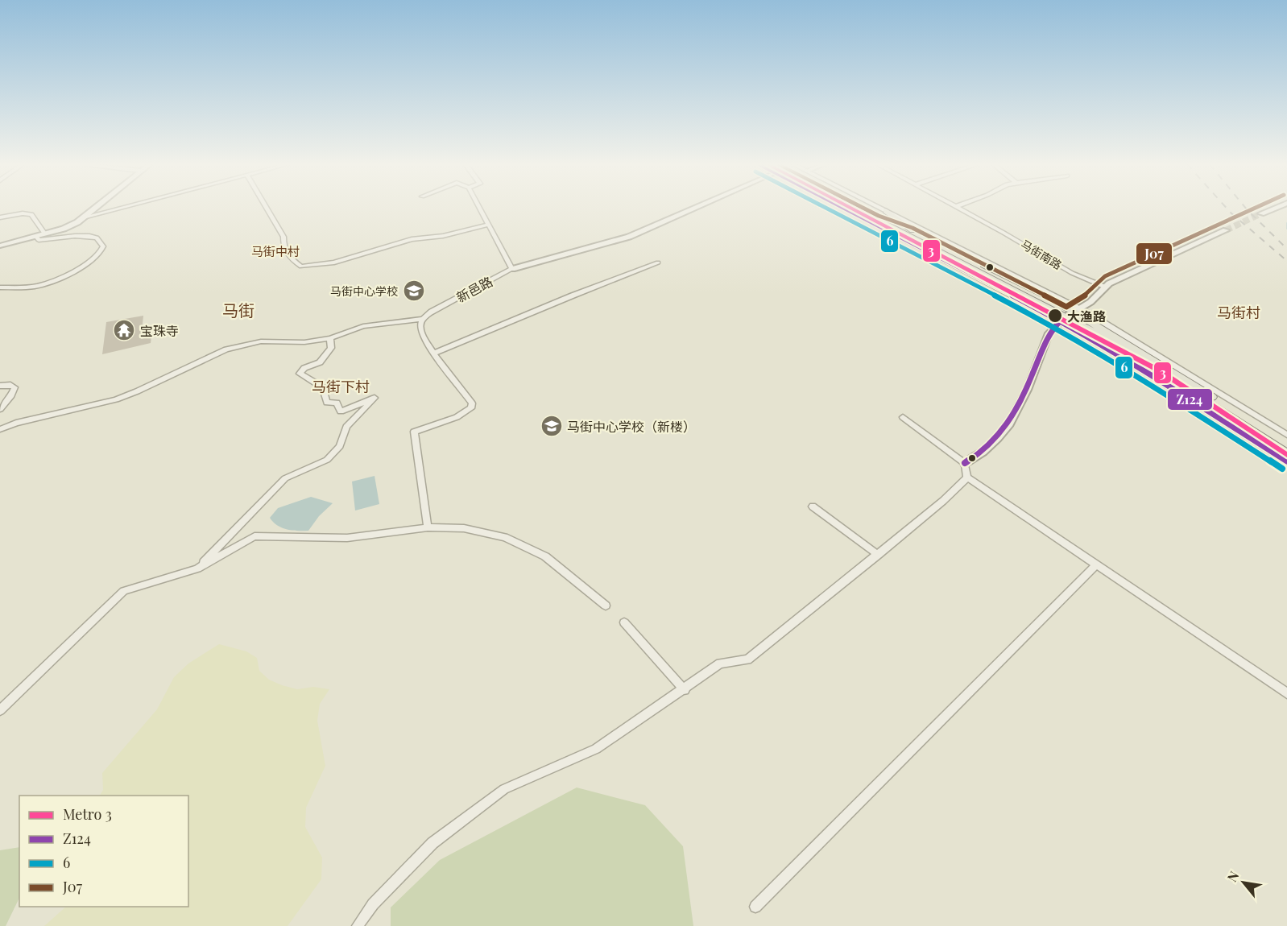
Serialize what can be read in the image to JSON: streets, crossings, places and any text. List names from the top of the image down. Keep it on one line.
{"streets":{"street":["马街南路","新邑路"]},"districts":["马街中村","马街","马街村","马街下村"],"places":{"school or university":["马街中心学校","马街中心学校（新楼）"],"other":["大渔路"],"temple":["宝珠寺"]},"lines":["metro line 3","transit line Z124","transit line 6","transit line J07"],"legend":["Metro 3","Z124","6","J07"],"north":"top left"}
